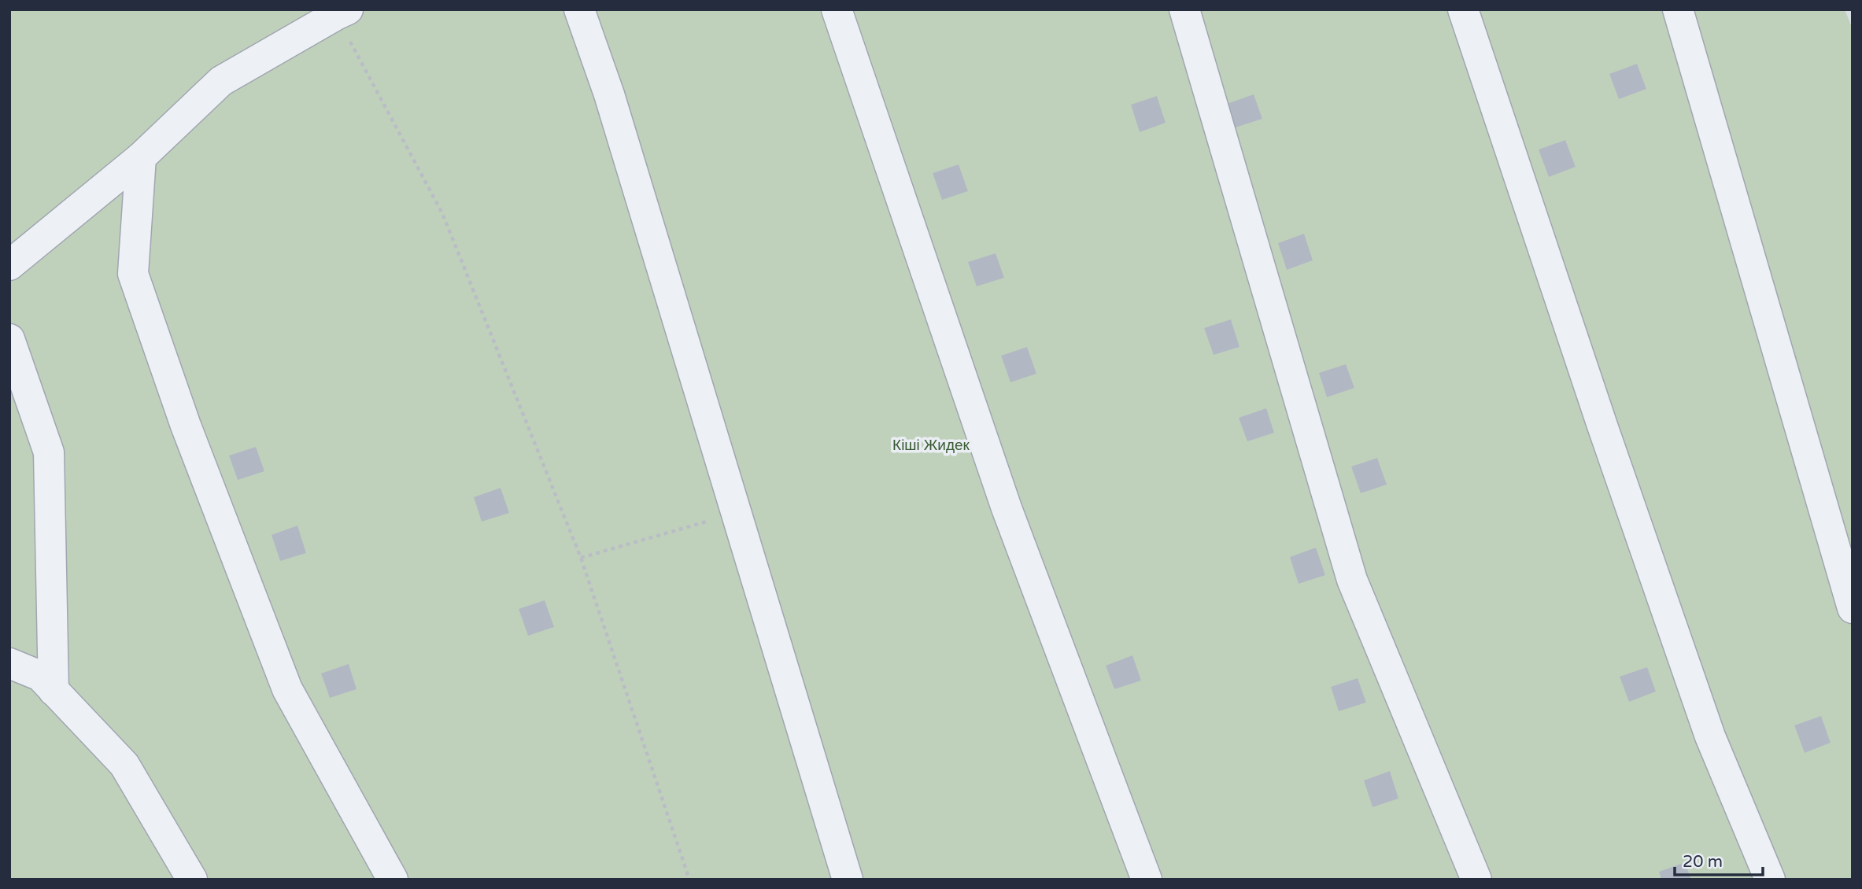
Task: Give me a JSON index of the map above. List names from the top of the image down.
{
  "parks": ["Кіші Жидек"],
  "scale_bar": "20 m"
}
